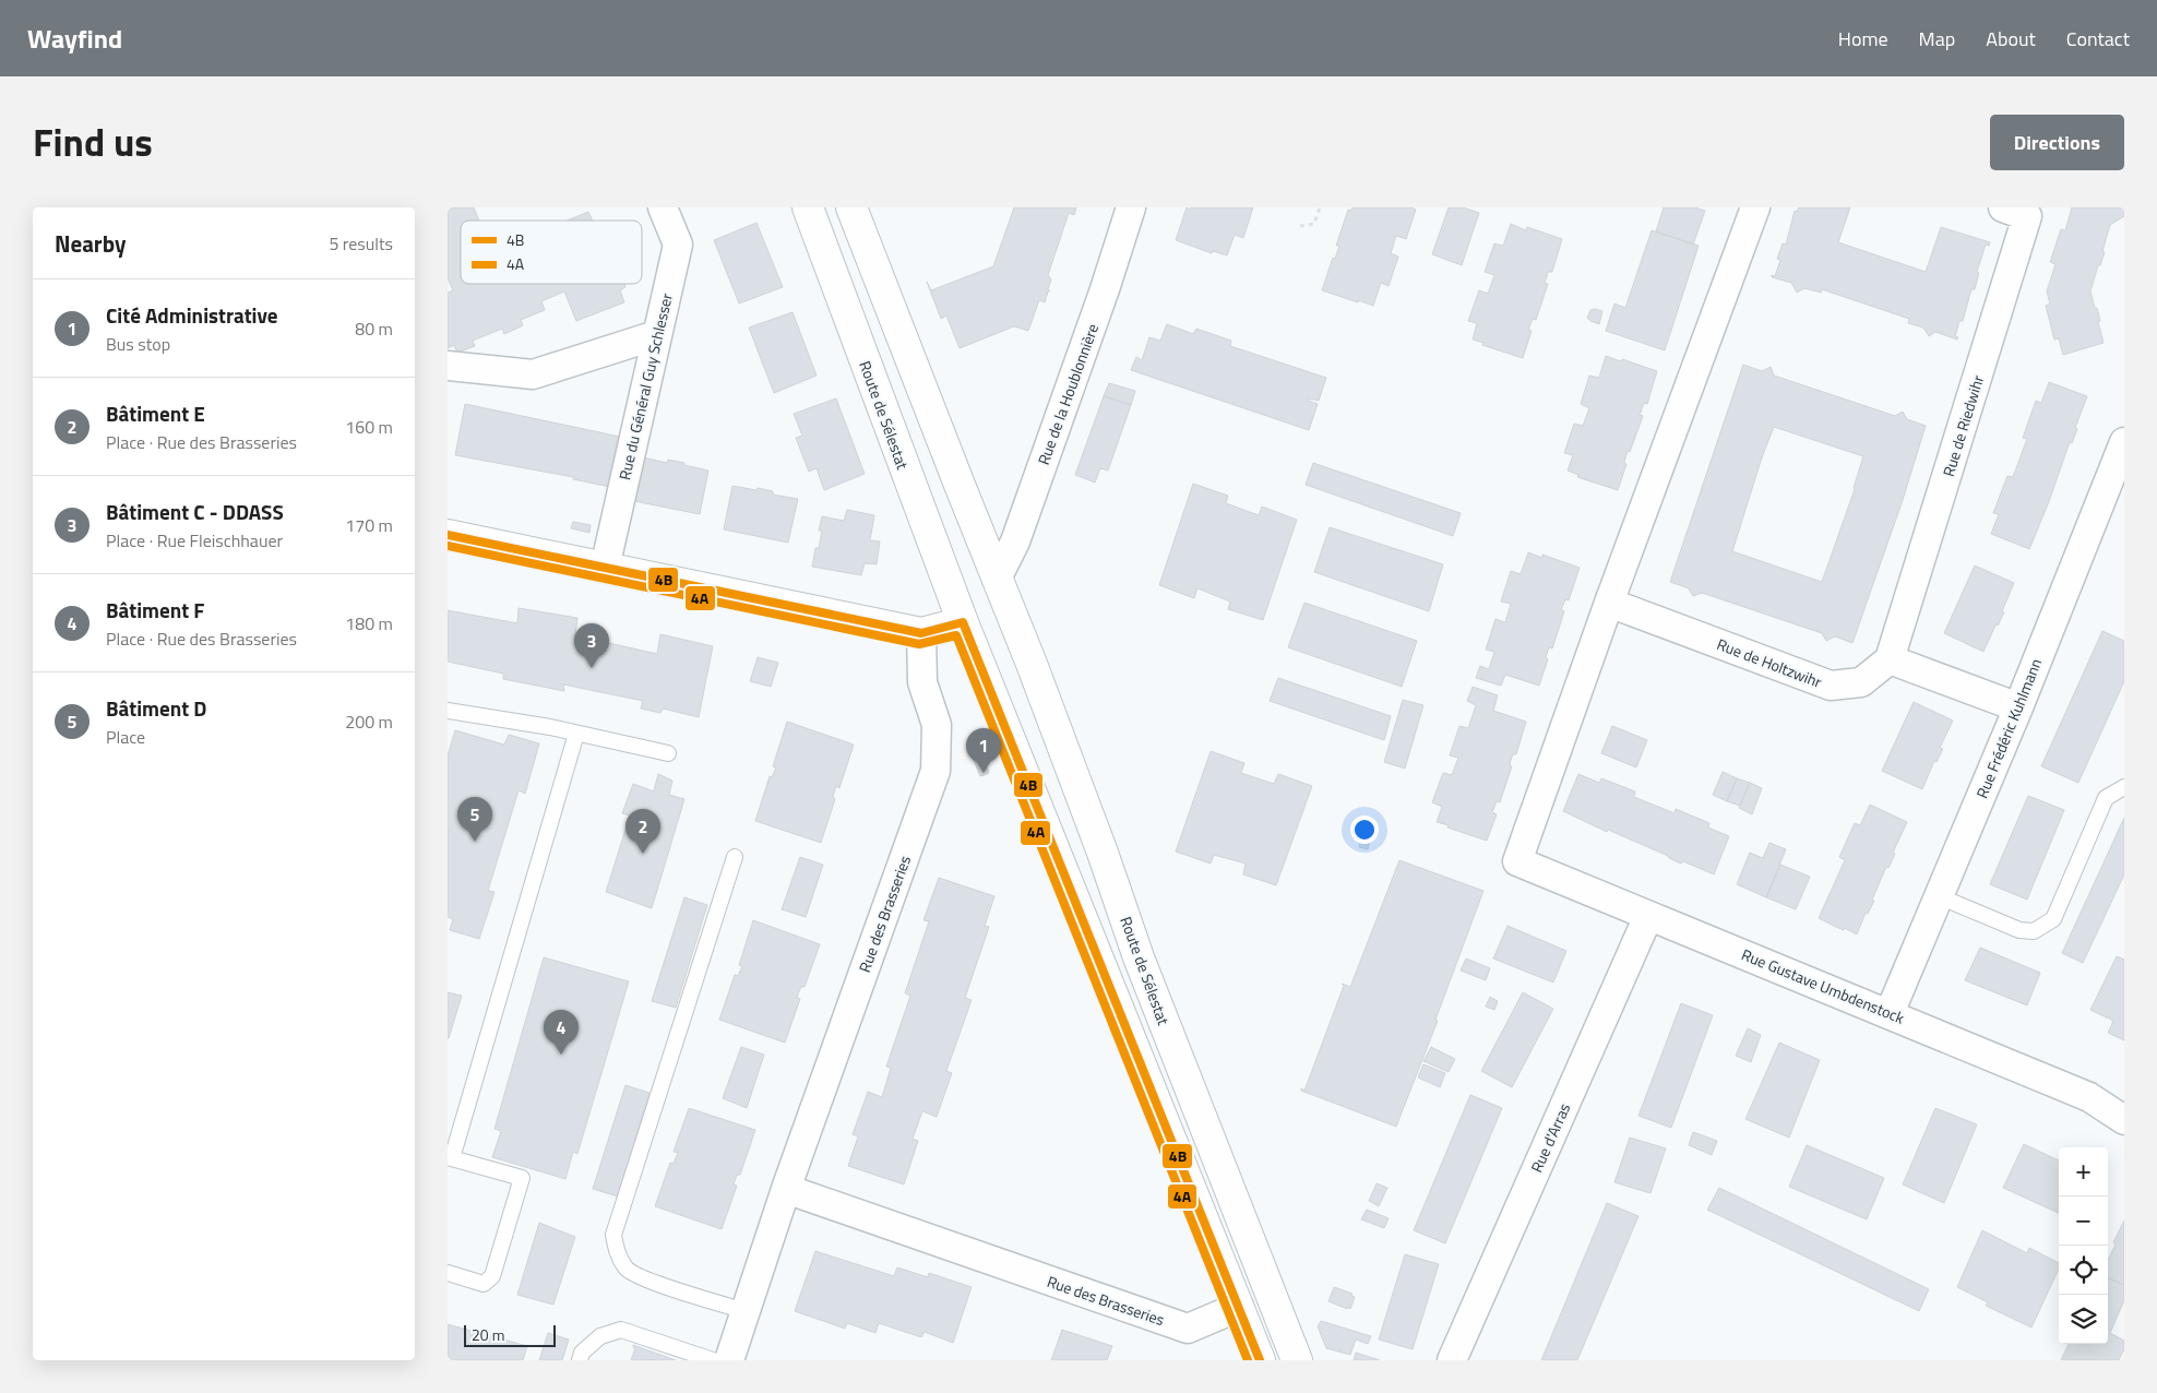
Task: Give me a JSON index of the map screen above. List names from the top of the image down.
{
  "streets": {
    "main road": ["Route de Sélestat"],
    "street": [
      "Rue du Général Guy Schlesser",
      "Rue de la Houblonnière",
      "Rue de Riedwihr",
      "Rue de Holtzwihr",
      "Rue Frédéric Kuhlmann",
      "Rue des Brasseries",
      "Rue Gustave Umbdenstock",
      "Rue d'Arras"
    ]
  },
  "crossings": [
    ["Rue de la Houblonnière", "Route de Sélestat"],
    ["Route de Sélestat", "Rue des Brasseries"],
    ["Rue de Riedwihr", "Rue de Holtzwihr"],
    ["Rue de Holtzwihr", "Rue Gustave Umbdenstock"],
    ["Rue Frédéric Kuhlmann", "Rue Gustave Umbdenstock"],
    ["Rue Gustave Umbdenstock", "Rue d'Arras"]
  ],
  "lines": ["transit line 4B", "transit line 4A"],
  "legend": ["4B", "4A"],
  "scale_bar": "20 m",
  "page": {
    "header": "Wayfind",
    "nav": [
      "Home",
      "Map",
      "About",
      "Contact"
    ],
    "title": "Find us",
    "buttons": "Directions",
    "heading": ["Nearby", "5 results"],
    "list": [
      {
        "mark": "1",
        "name": "Cité Administrative",
        "note": "Bus stop",
        "value": "80 m"
      },
      {
        "mark": "2",
        "name": "Bâtiment E",
        "note": "Place · Rue des Brasseries",
        "value": "160 m"
      },
      {
        "mark": "3",
        "name": "Bâtiment C - DDASS",
        "note": "Place · Rue Fleischhauer",
        "value": "170 m"
      },
      {
        "mark": "4",
        "name": "Bâtiment F",
        "note": "Place · Rue des Brasseries",
        "value": "180 m"
      },
      {
        "mark": "5",
        "name": "Bâtiment D",
        "note": "Place",
        "value": "200 m"
      }
    ],
    "pins": [
      "3",
      "1",
      "5",
      "2",
      "4"
    ],
    "map_buttons": ["+", "−"],
    "scale": "20 m"
  }
}
